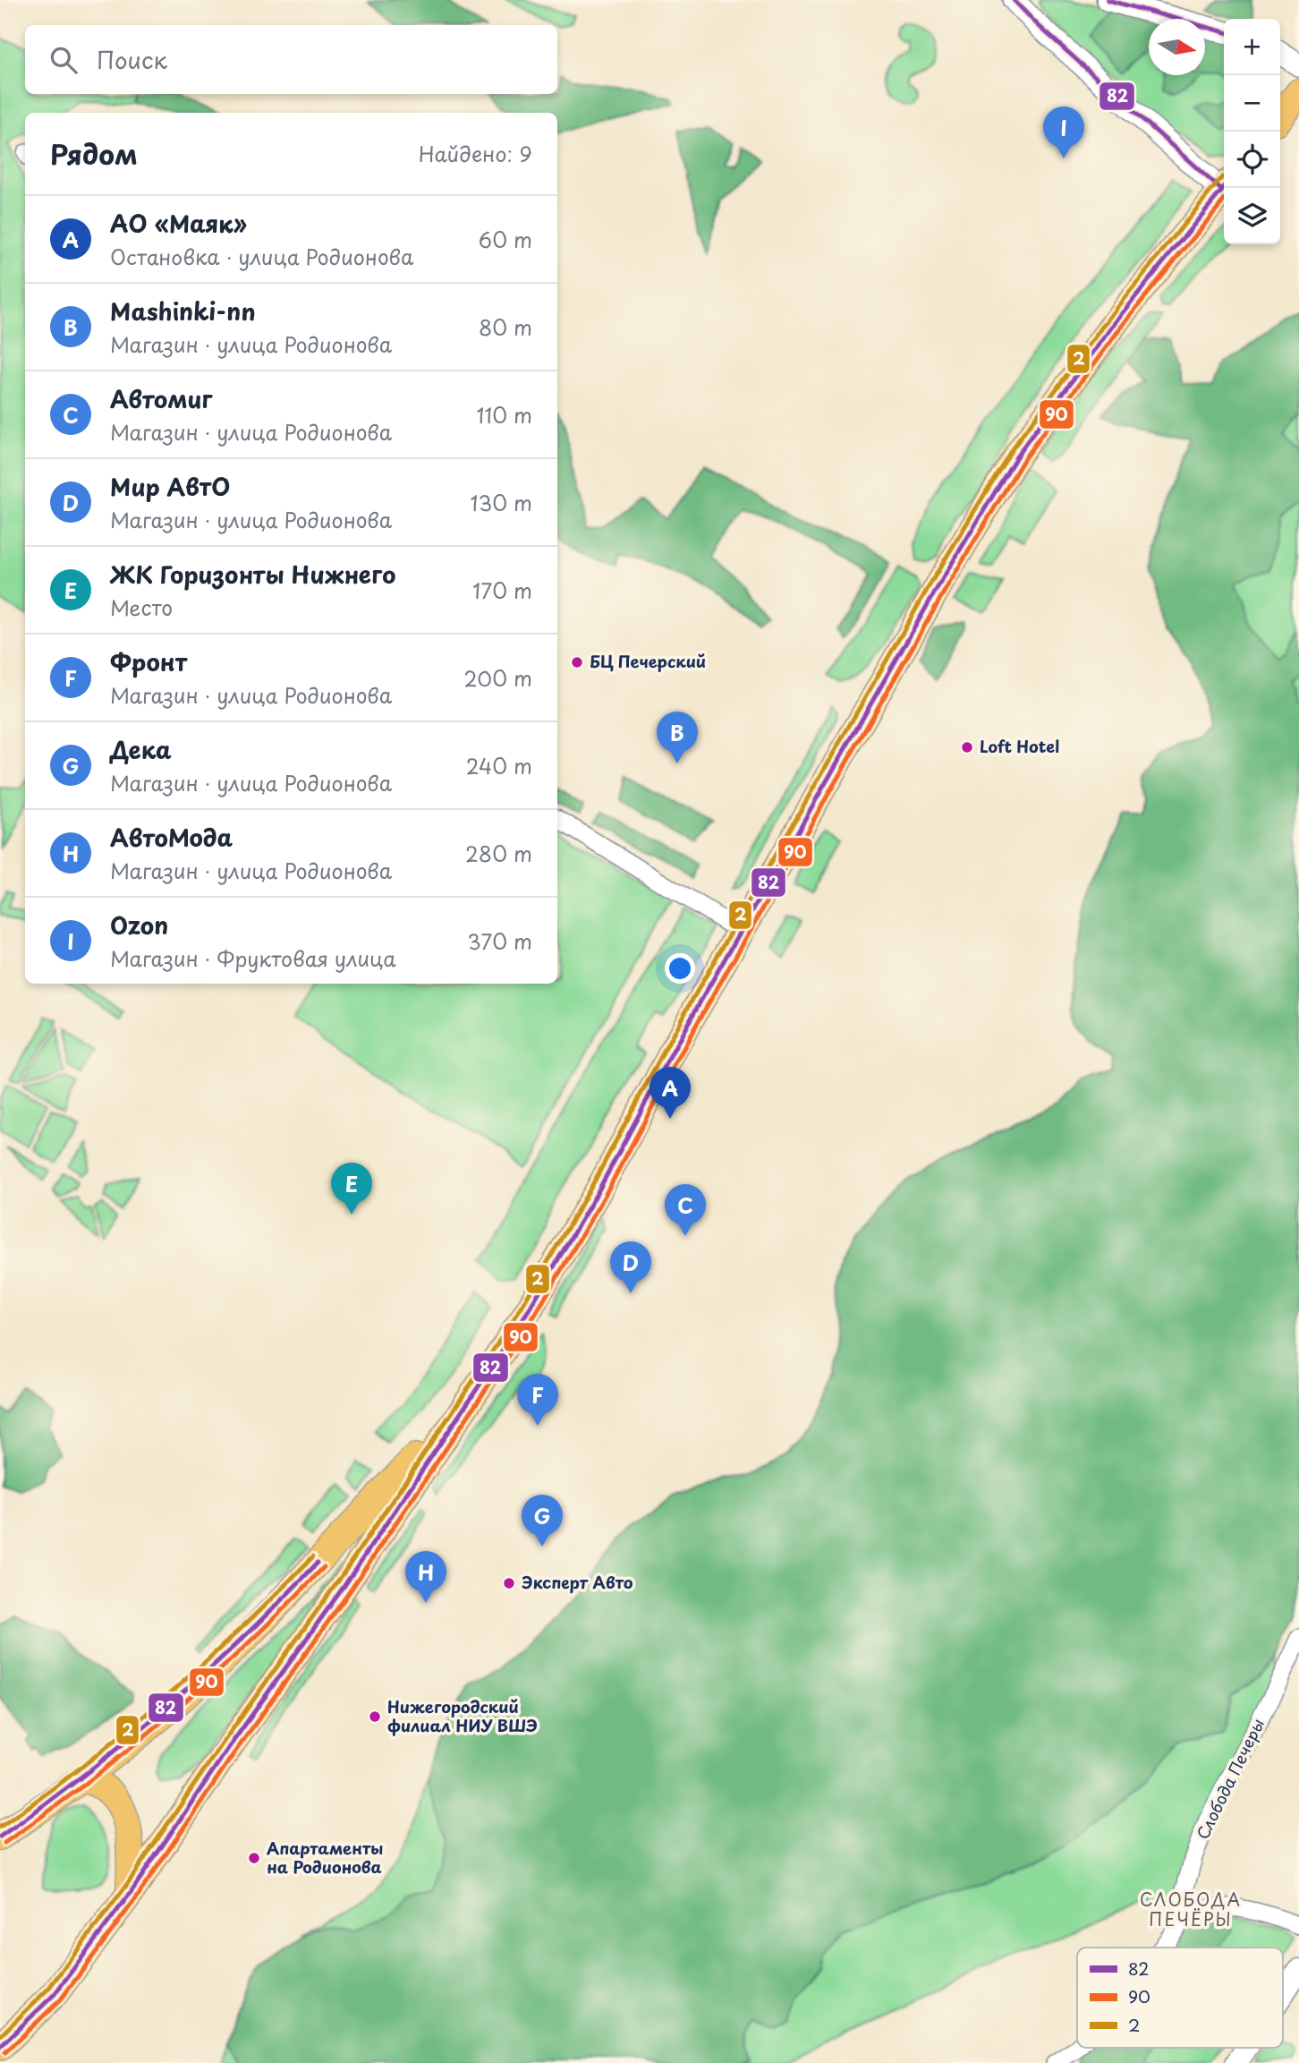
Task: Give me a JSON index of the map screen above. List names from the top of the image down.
{
  "streets": {
    "street": ["Слобода Печеры"]
  },
  "districts": ["СЛОБОДА ПЕЧЁРЫ"],
  "places": [
    "БЦ Печерский",
    "Loft Hotel",
    "Эксперт Авто",
    "Нижегородский филиал НИУ ВШЭ",
    "Апартаменты на Родионова"
  ],
  "lines": ["transit line 82", "transit line 2", "transit line 90"],
  "legend": ["82", "90", "2"],
  "north": "right",
  "page": {
    "map_buttons": ["+", "−"],
    "search": "Поиск",
    "pins": [
      "I",
      "B",
      "A",
      "E",
      "C",
      "D",
      "F",
      "G",
      "H"
    ],
    "heading": ["Рядом", "Найдено: 9"],
    "list": [
      {
        "mark": "A",
        "name": "АО «Маяк»",
        "note": "Остановка · улица Родионова",
        "value": "60 m"
      },
      {
        "mark": "B",
        "name": "Mashinki-nn",
        "note": "Магазин · улица Родионова",
        "value": "80 m"
      },
      {
        "mark": "C",
        "name": "Автомиг",
        "note": "Магазин · улица Родионова",
        "value": "110 m"
      },
      {
        "mark": "D",
        "name": "Мир АвтО",
        "note": "Магазин · улица Родионова",
        "value": "130 m"
      },
      {
        "mark": "E",
        "name": "ЖК Горизонты Нижнего",
        "note": "Место",
        "value": "170 m"
      },
      {
        "mark": "F",
        "name": "Фронт",
        "note": "Магазин · улица Родионова",
        "value": "200 m"
      },
      {
        "mark": "G",
        "name": "Дека",
        "note": "Магазин · улица Родионова",
        "value": "240 m"
      },
      {
        "mark": "H",
        "name": "АвтоМода",
        "note": "Магазин · улица Родионова",
        "value": "280 m"
      },
      {
        "mark": "I",
        "name": "Ozon",
        "note": "Магазин · Фруктовая улица",
        "value": "370 m"
      }
    ]
  }
}
